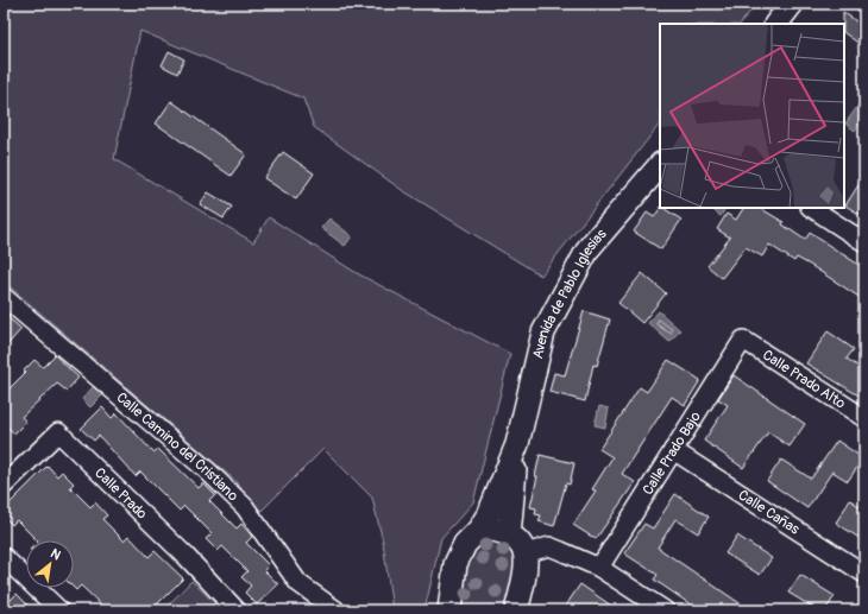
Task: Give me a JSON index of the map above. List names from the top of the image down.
{
  "streets": {
    "main road": ["Avenida de Pablo Iglesias"],
    "street": [
      "Calle Prado Alto",
      "Calle Camino del Cristiano",
      "Calle Prado Bajo",
      "Calle Prado",
      "Calle Cañas"
    ]
  },
  "crossings": [
    ["Calle Prado Alto", "Calle Prado Bajo"],
    ["Calle Prado Bajo", "Calle Cañas"]
  ],
  "north": "top right"
}
